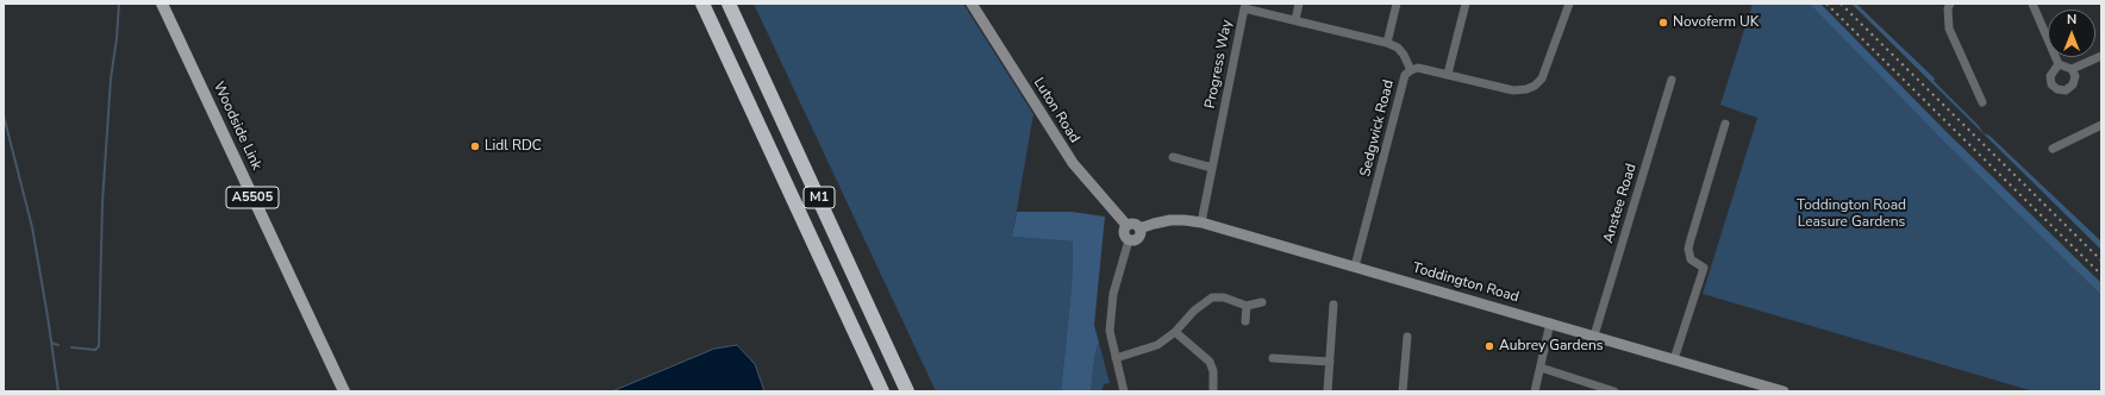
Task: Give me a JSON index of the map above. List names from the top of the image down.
{
  "streets": {
    "highway": ["M1"],
    "main road": [
      "Luton Road",
      "Woodside Link",
      "A5505",
      "Toddington Road"
    ],
    "street": ["Progress Way", "Sedgwick Road", "Anstee Road"]
  },
  "crossings": [
    ["Progress Way", "Sedgwick Road"],
    ["Progress Way", "Toddington Road"],
    ["Luton Road", "Toddington Road"],
    ["Sedgwick Road", "Toddington Road"],
    ["Anstee Road", "Toddington Road"]
  ],
  "parks": ["Toddington Road Leasure Gardens"],
  "places": ["Novoferm UK", "Lidl RDC", "Aubrey Gardens"],
  "north": "top"
}
